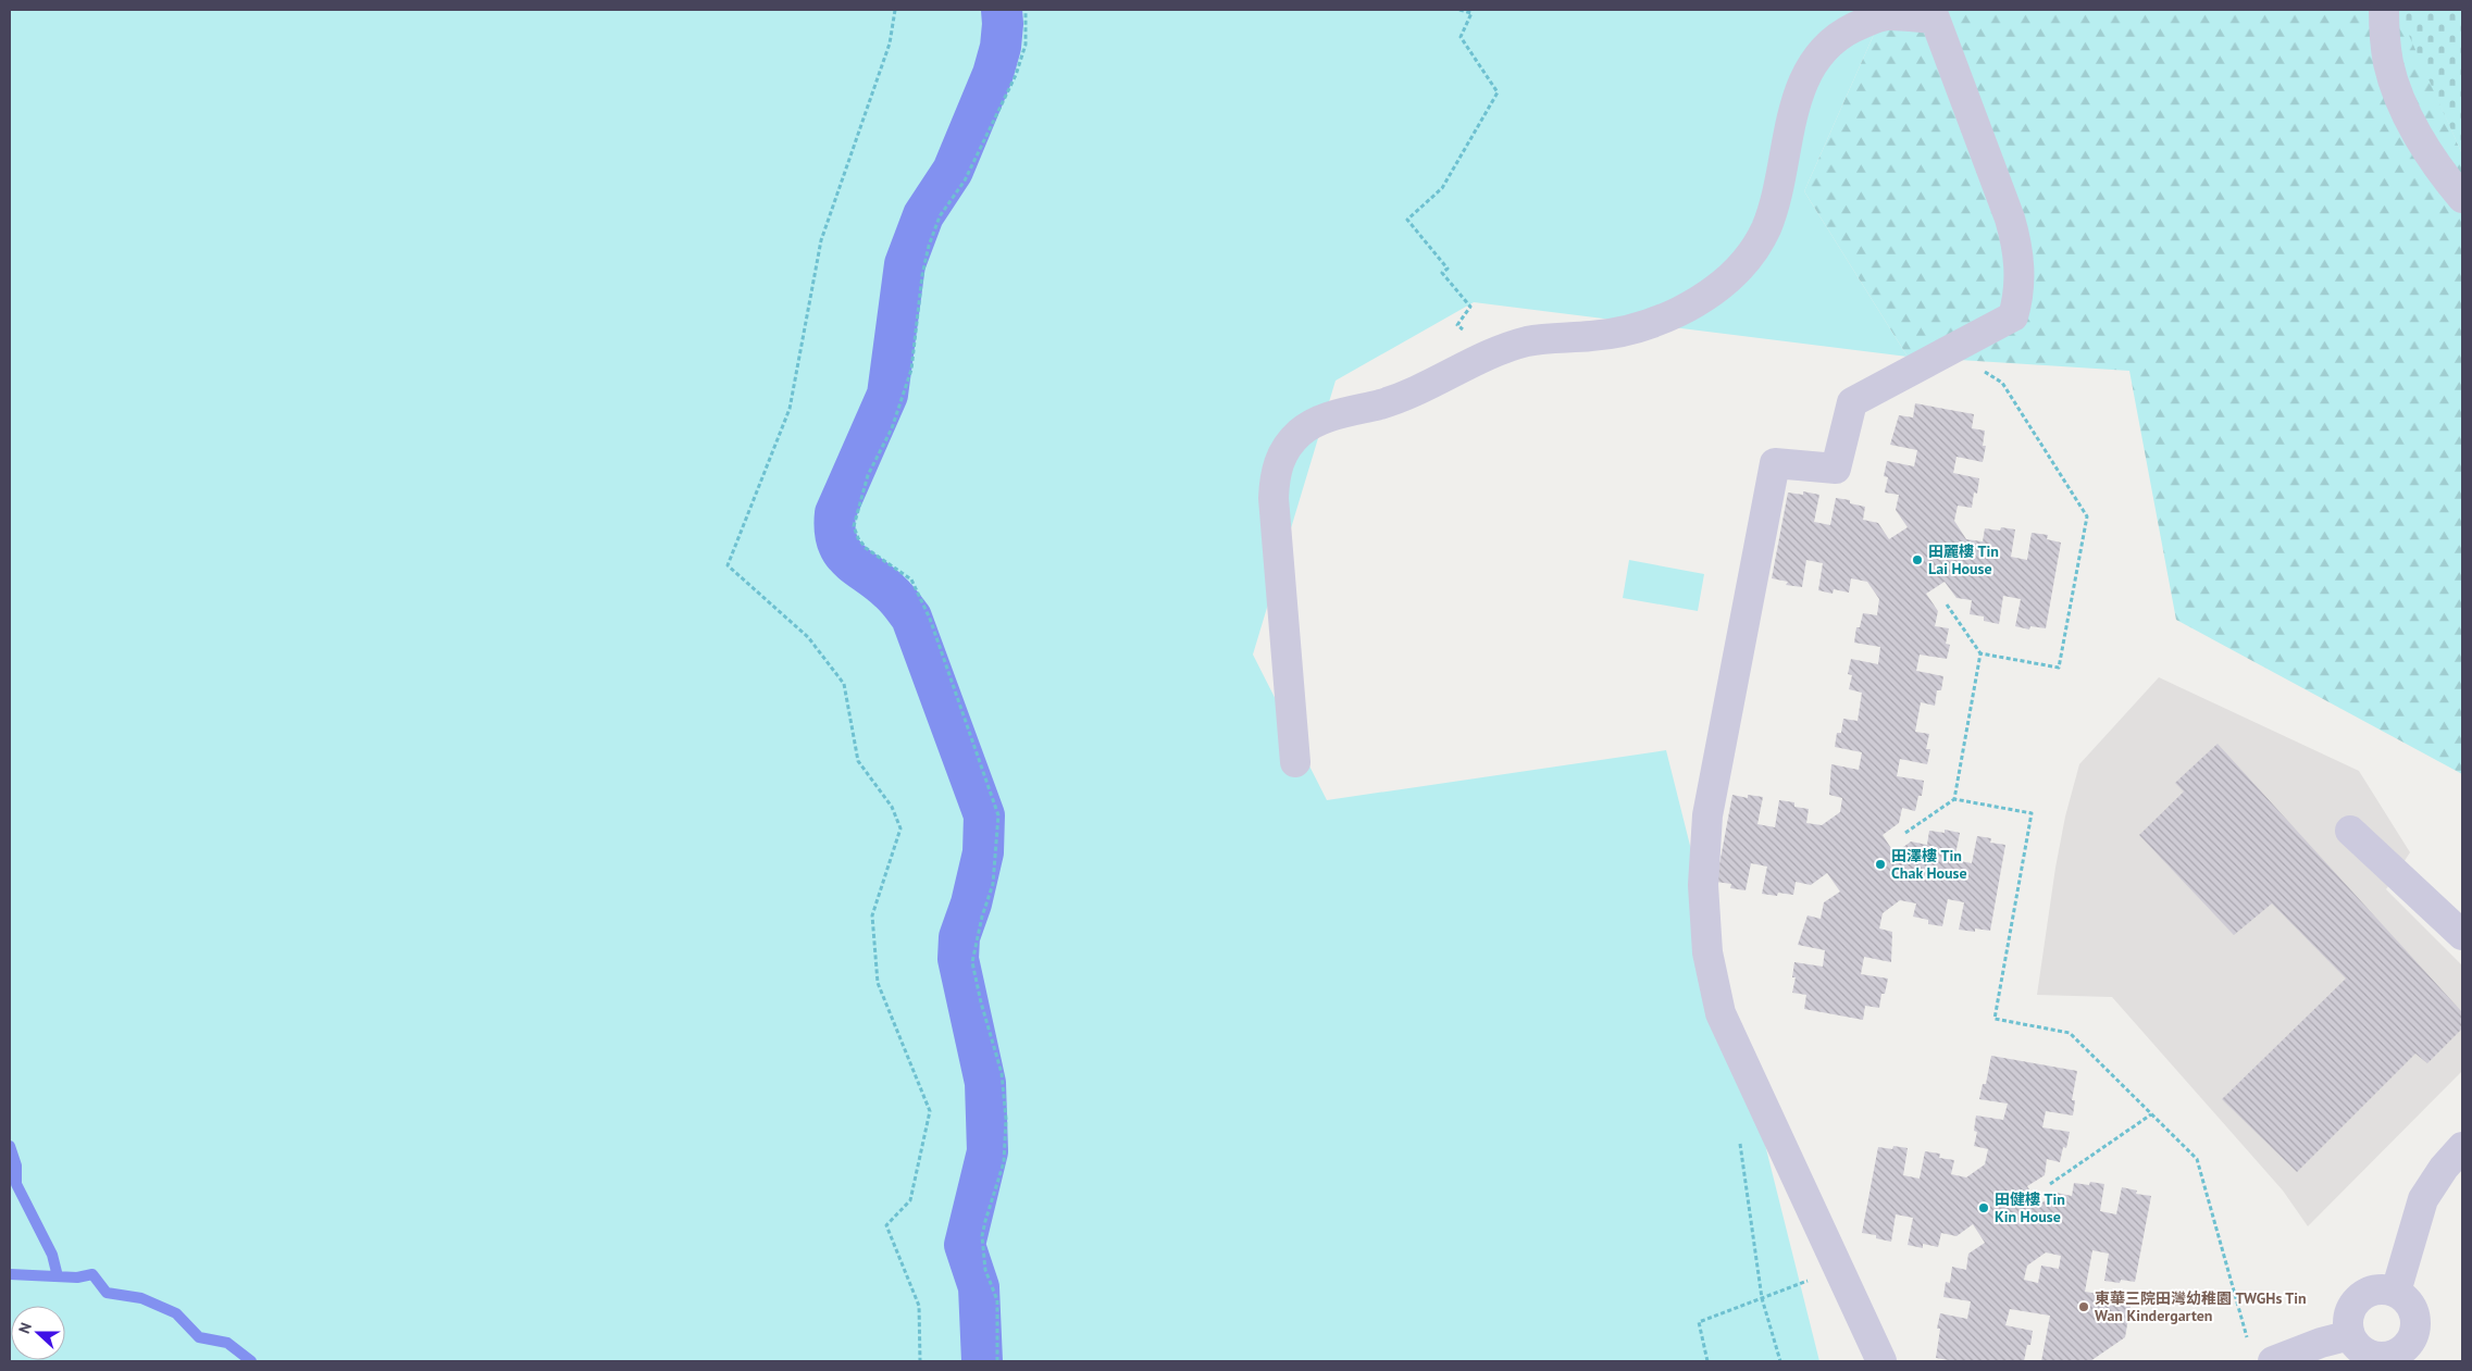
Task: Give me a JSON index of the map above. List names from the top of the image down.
{
  "places": [
    "田麗樓 Tin Lai House",
    "田澤樓 Tin Chak House",
    "田健樓 Tin Kin House",
    "東華三院田灣幼稚園 TWGHs Tin Wan Kindergarten"
  ],
  "north": "left"
}
